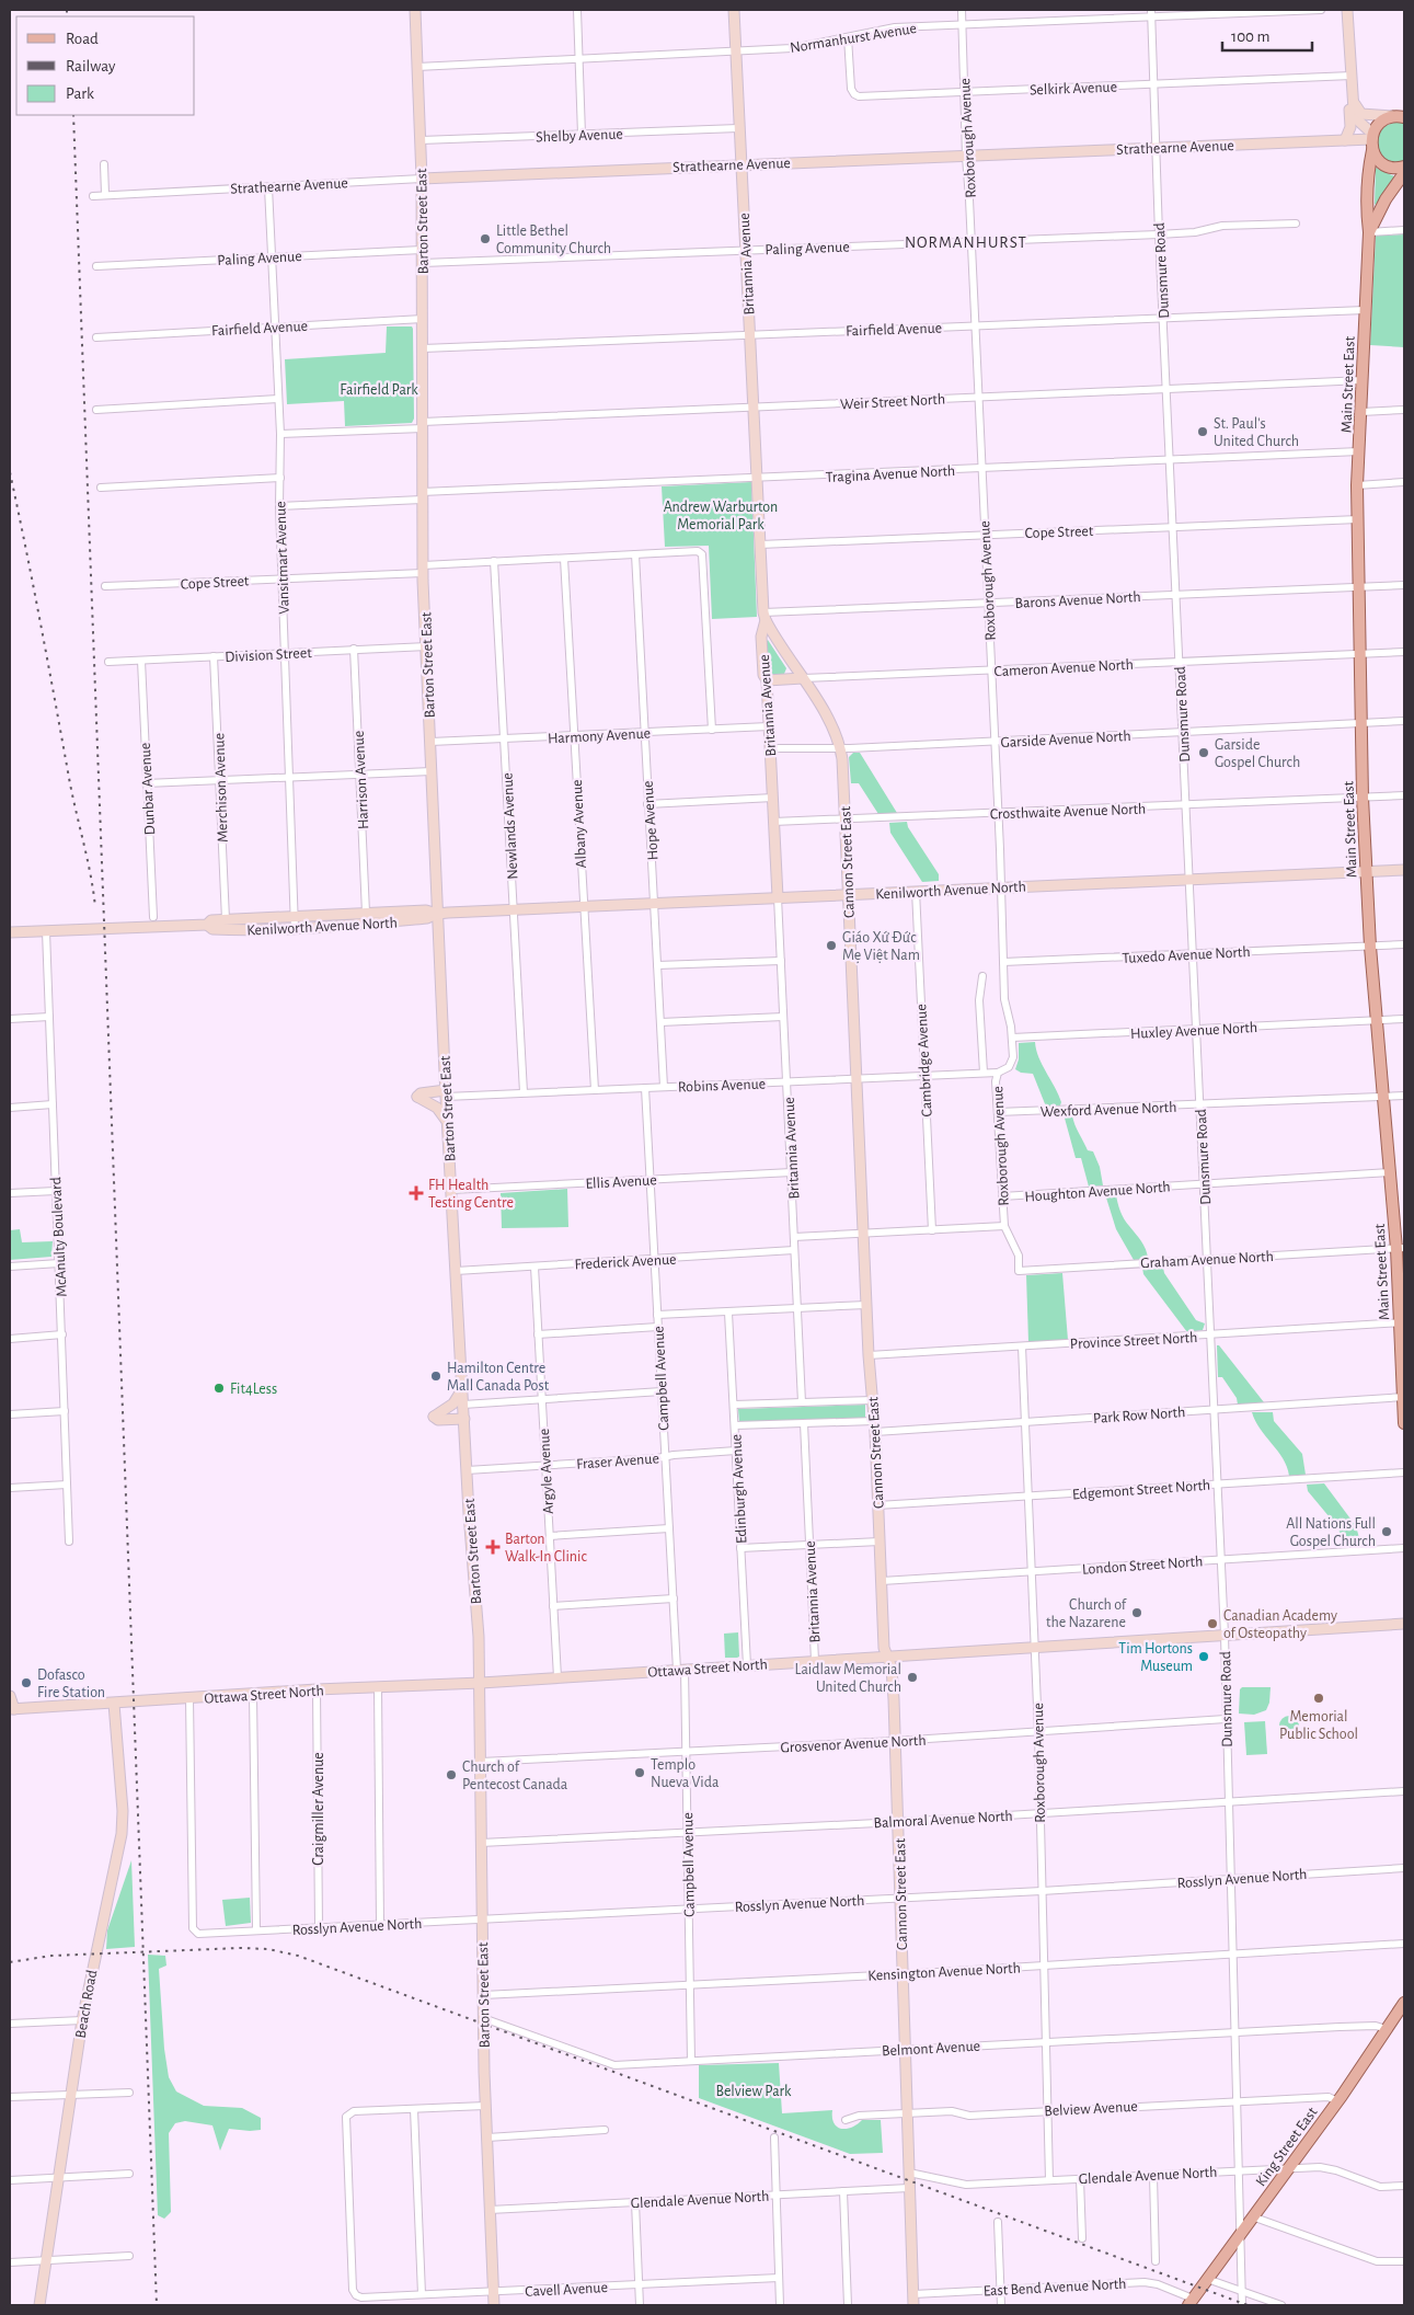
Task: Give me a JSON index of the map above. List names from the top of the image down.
{
  "streets": {
    "main road": [
      "Strathearne Avenue",
      "Barton Street East",
      "Britannia Avenue",
      "Main Street East",
      "Cameron Avenue North",
      "Cannon Street East",
      "Kenilworth Avenue North",
      "Ottawa Street North",
      "Beach Road",
      "King Street East"
    ],
    "street": [
      "Normanhurst Avenue",
      "Selkirk Avenue",
      "Shelby Avenue",
      "Roxborough Avenue",
      "Paling Avenue",
      "Dunsmure Road",
      "Fairfield Avenue",
      "Weir Street North",
      "Tragina Avenue North",
      "Cope Street",
      "Vansitmart Avenue",
      "Barons Avenue North",
      "Division Street",
      "Harmony Avenue",
      "Garside Avenue North",
      "Harrison Avenue",
      "Merchison Avenue",
      "Dunbar Avenue",
      "Crosthwaite Avenue North",
      "Hope Avenue",
      "Albany Avenue",
      "Newlands Avenue",
      "Tuxedo Avenue North",
      "Huxley Avenue North",
      "Cambridge Avenue",
      "Robins Avenue",
      "Wexford Avenue North",
      "Ellis Avenue",
      "Houghton Avenue North",
      "McAnulty Boulevard",
      "Graham Avenue North",
      "Frederick Avenue",
      "Province Street North",
      "Campbell Avenue",
      "Park Row North",
      "Fraser Avenue",
      "Argyle Avenue",
      "Edinburgh Avenue",
      "Edgemont Street North",
      "London Street North",
      "Grosvenor Avenue North",
      "Craigmiller Avenue",
      "Balmoral Avenue North",
      "Rosslyn Avenue North",
      "Kensington Avenue North",
      "Belmont Avenue",
      "Belview Avenue",
      "Glendale Avenue North",
      "East Bend Avenue North",
      "Cavell Avenue"
    ]
  },
  "crossings": [
    ["Normanhurst Avenue", "Selkirk Avenue"],
    ["Normanhurst Avenue", "Roxborough Avenue"],
    ["Normanhurst Avenue", "Barton Street East"],
    ["Normanhurst Avenue", "Britannia Avenue"],
    ["Normanhurst Avenue", "Dunsmure Road"],
    ["Selkirk Avenue", "Roxborough Avenue"],
    ["Selkirk Avenue", "Dunsmure Road"],
    ["Shelby Avenue", "Barton Street East"],
    ["Shelby Avenue", "Britannia Avenue"],
    ["Roxborough Avenue", "Strathearne Avenue"],
    ["Roxborough Avenue", "Paling Avenue"],
    ["Roxborough Avenue", "Fairfield Avenue"],
    ["Roxborough Avenue", "Weir Street North"],
    ["Roxborough Avenue", "Tragina Avenue North"],
    ["Roxborough Avenue", "Cope Street"],
    ["Roxborough Avenue", "Barons Avenue North"],
    ["Roxborough Avenue", "Cameron Avenue North"],
    ["Roxborough Avenue", "Garside Avenue North"],
    ["Roxborough Avenue", "Crosthwaite Avenue North"],
    ["Roxborough Avenue", "Kenilworth Avenue North"],
    ["Roxborough Avenue", "Tuxedo Avenue North"],
    ["Roxborough Avenue", "Huxley Avenue North"],
    ["Roxborough Avenue", "Robins Avenue"],
    ["Roxborough Avenue", "Wexford Avenue North"],
    ["Roxborough Avenue", "Houghton Avenue North"],
    ["Roxborough Avenue", "Graham Avenue North"],
    ["Roxborough Avenue", "Province Street North"],
    ["Roxborough Avenue", "Park Row North"],
    ["Roxborough Avenue", "Edgemont Street North"],
    ["Roxborough Avenue", "London Street North"],
    ["Roxborough Avenue", "Ottawa Street North"],
    ["Roxborough Avenue", "Grosvenor Avenue North"],
    ["Roxborough Avenue", "Balmoral Avenue North"],
    ["Roxborough Avenue", "Rosslyn Avenue North"],
    ["Roxborough Avenue", "Kensington Avenue North"],
    ["Roxborough Avenue", "Belmont Avenue"],
    ["Roxborough Avenue", "Belview Avenue"],
    ["Roxborough Avenue", "Glendale Avenue North"],
    ["Strathearne Avenue", "Barton Street East"],
    ["Strathearne Avenue", "Britannia Avenue"],
    ["Strathearne Avenue", "Dunsmure Road"],
    ["Strathearne Avenue", "Main Street East"],
    ["Strathearne Avenue", "Vansitmart Avenue"],
    ["Barton Street East", "Paling Avenue"],
    ["Barton Street East", "Fairfield Avenue"],
    ["Barton Street East", "Weir Street North"],
    ["Barton Street East", "Tragina Avenue North"],
    ["Barton Street East", "Cope Street"],
    ["Barton Street East", "Division Street"],
    ["Barton Street East", "Harmony Avenue"],
    ["Barton Street East", "Kenilworth Avenue North"],
    ["Barton Street East", "Robins Avenue"],
    ["Barton Street East", "Ellis Avenue"],
    ["Barton Street East", "Frederick Avenue"],
    ["Barton Street East", "Fraser Avenue"],
    ["Barton Street East", "Ottawa Street North"],
    ["Barton Street East", "Grosvenor Avenue North"],
    ["Barton Street East", "Balmoral Avenue North"],
    ["Barton Street East", "Rosslyn Avenue North"],
    ["Barton Street East", "Kensington Avenue North"],
    ["Barton Street East", "Belmont Avenue"],
    ["Barton Street East", "Glendale Avenue North"],
    ["Barton Street East", "Cavell Avenue"],
    ["Paling Avenue", "Britannia Avenue"],
    ["Paling Avenue", "Dunsmure Road"],
    ["Paling Avenue", "Vansitmart Avenue"],
    ["Britannia Avenue", "Fairfield Avenue"],
    ["Britannia Avenue", "Weir Street North"],
    ["Britannia Avenue", "Tragina Avenue North"],
    ["Britannia Avenue", "Cope Street"],
    ["Britannia Avenue", "Barons Avenue North"],
    ["Britannia Avenue", "Cameron Avenue North"],
    ["Britannia Avenue", "Harmony Avenue"],
    ["Britannia Avenue", "Garside Avenue North"],
    ["Britannia Avenue", "Crosthwaite Avenue North"],
    ["Britannia Avenue", "Cannon Street East"],
    ["Britannia Avenue", "Kenilworth Avenue North"],
    ["Britannia Avenue", "Robins Avenue"],
    ["Britannia Avenue", "Ellis Avenue"],
    ["Britannia Avenue", "Frederick Avenue"],
    ["Britannia Avenue", "Ottawa Street North"],
    ["Dunsmure Road", "Fairfield Avenue"],
    ["Dunsmure Road", "Weir Street North"],
    ["Dunsmure Road", "Tragina Avenue North"],
    ["Dunsmure Road", "Cope Street"],
    ["Dunsmure Road", "Barons Avenue North"],
    ["Dunsmure Road", "Cameron Avenue North"],
    ["Dunsmure Road", "Garside Avenue North"],
    ["Dunsmure Road", "Crosthwaite Avenue North"],
    ["Dunsmure Road", "Kenilworth Avenue North"],
    ["Dunsmure Road", "Tuxedo Avenue North"],
    ["Dunsmure Road", "Huxley Avenue North"],
    ["Dunsmure Road", "Wexford Avenue North"],
    ["Dunsmure Road", "Houghton Avenue North"],
    ["Dunsmure Road", "Graham Avenue North"],
    ["Dunsmure Road", "Province Street North"],
    ["Dunsmure Road", "Park Row North"],
    ["Dunsmure Road", "Edgemont Street North"],
    ["Dunsmure Road", "London Street North"],
    ["Dunsmure Road", "Ottawa Street North"],
    ["Dunsmure Road", "Grosvenor Avenue North"],
    ["Dunsmure Road", "Balmoral Avenue North"],
    ["Dunsmure Road", "Rosslyn Avenue North"],
    ["Dunsmure Road", "Kensington Avenue North"],
    ["Dunsmure Road", "Belmont Avenue"],
    ["Dunsmure Road", "Belview Avenue"],
    ["Dunsmure Road", "King Street East"],
    ["Dunsmure Road", "Glendale Avenue North"],
    ["Fairfield Avenue", "Main Street East"],
    ["Fairfield Avenue", "Vansitmart Avenue"],
    ["Main Street East", "Weir Street North"],
    ["Main Street East", "Tragina Avenue North"],
    ["Main Street East", "Cope Street"],
    ["Main Street East", "Barons Avenue North"],
    ["Main Street East", "Cameron Avenue North"],
    ["Main Street East", "Garside Avenue North"],
    ["Main Street East", "Crosthwaite Avenue North"],
    ["Main Street East", "Kenilworth Avenue North"],
    ["Main Street East", "Tuxedo Avenue North"],
    ["Main Street East", "Huxley Avenue North"],
    ["Main Street East", "Wexford Avenue North"],
    ["Main Street East", "Houghton Avenue North"],
    ["Main Street East", "Graham Avenue North"],
    ["Main Street East", "Province Street North"],
    ["Main Street East", "Park Row North"],
    ["Weir Street North", "Vansitmart Avenue"],
    ["Tragina Avenue North", "Vansitmart Avenue"],
    ["Cope Street", "Vansitmart Avenue"],
    ["Cope Street", "Harmony Avenue"],
    ["Cope Street", "Hope Avenue"],
    ["Cope Street", "Albany Avenue"],
    ["Cope Street", "Newlands Avenue"],
    ["Vansitmart Avenue", "Division Street"],
    ["Vansitmart Avenue", "Kenilworth Avenue North"],
    ["Barons Avenue North", "Cannon Street East"],
    ["Division Street", "Harrison Avenue"],
    ["Division Street", "Merchison Avenue"],
    ["Division Street", "Dunbar Avenue"],
    ["Cameron Avenue North", "Cannon Street East"],
    ["Harmony Avenue", "Hope Avenue"],
    ["Harmony Avenue", "Albany Avenue"],
    ["Harmony Avenue", "Newlands Avenue"],
    ["Garside Avenue North", "Cannon Street East"],
    ["Harrison Avenue", "Kenilworth Avenue North"],
    ["Merchison Avenue", "Kenilworth Avenue North"],
    ["Crosthwaite Avenue North", "Cannon Street East"],
    ["Hope Avenue", "Kenilworth Avenue North"],
    ["Hope Avenue", "Robins Avenue"],
    ["Albany Avenue", "Kenilworth Avenue North"],
    ["Albany Avenue", "Robins Avenue"],
    ["Newlands Avenue", "Kenilworth Avenue North"],
    ["Newlands Avenue", "Robins Avenue"],
    ["Cannon Street East", "Kenilworth Avenue North"],
    ["Cannon Street East", "Robins Avenue"],
    ["Cannon Street East", "Province Street North"],
    ["Cannon Street East", "Park Row North"],
    ["Cannon Street East", "Edgemont Street North"],
    ["Cannon Street East", "London Street North"],
    ["Cannon Street East", "Ottawa Street North"],
    ["Cannon Street East", "Grosvenor Avenue North"],
    ["Cannon Street East", "Balmoral Avenue North"],
    ["Cannon Street East", "Rosslyn Avenue North"],
    ["Cannon Street East", "Kensington Avenue North"],
    ["Cannon Street East", "Belmont Avenue"],
    ["Cannon Street East", "Belview Avenue"],
    ["Cannon Street East", "Glendale Avenue North"],
    ["Cannon Street East", "East Bend Avenue North"],
    ["Kenilworth Avenue North", "Cambridge Avenue"],
    ["Kenilworth Avenue North", "McAnulty Boulevard"],
    ["Cambridge Avenue", "Robins Avenue"],
    ["Robins Avenue", "Campbell Avenue"],
    ["Ellis Avenue", "Campbell Avenue"],
    ["Frederick Avenue", "Campbell Avenue"],
    ["Frederick Avenue", "Argyle Avenue"],
    ["Campbell Avenue", "Fraser Avenue"],
    ["Campbell Avenue", "Ottawa Street North"],
    ["Campbell Avenue", "Grosvenor Avenue North"],
    ["Campbell Avenue", "Balmoral Avenue North"],
    ["Campbell Avenue", "Rosslyn Avenue North"],
    ["Campbell Avenue", "Kensington Avenue North"],
    ["Campbell Avenue", "Belmont Avenue"],
    ["Fraser Avenue", "Argyle Avenue"],
    ["Fraser Avenue", "Edinburgh Avenue"],
    ["Argyle Avenue", "Ottawa Street North"],
    ["Edinburgh Avenue", "Ottawa Street North"],
    ["Ottawa Street North", "Craigmiller Avenue"],
    ["Ottawa Street North", "Rosslyn Avenue North"],
    ["Ottawa Street North", "Beach Road"],
    ["Craigmiller Avenue", "Rosslyn Avenue North"],
    ["Belmont Avenue", "King Street East"],
    ["Belview Avenue", "King Street East"],
    ["King Street East", "Glendale Avenue North"],
    ["King Street East", "East Bend Avenue North"]
  ],
  "districts": ["NORMANHURST"],
  "parks": ["Fairfield Park", "Andrew Warburton Memorial Park", "Belview Park"],
  "places": {
    "other": [
      "Little Bethel Community Church",
      "St. Paul's United Church",
      "Garside Gospel Church",
      "Giáo Xứ Đức Mẹ Việt Nam",
      "Hamilton Centre Mall Canada Post",
      "Fit4Less",
      "All Nations Full Gospel Church",
      "Church of the Nazarene",
      "Canadian Academy of Osteopathy",
      "Tim Hortons Museum",
      "Laidlaw Memorial United Church",
      "Dofasco Fire Station",
      "Memorial Public School",
      "Templo Nueva Vida",
      "Church of Pentecost Canada"
    ],
    "health": ["FH Health Testing Centre", "Barton Walk-In Clinic"]
  },
  "legend": ["Road", "Railway", "Park"],
  "scale_bar": "100 m"
}
